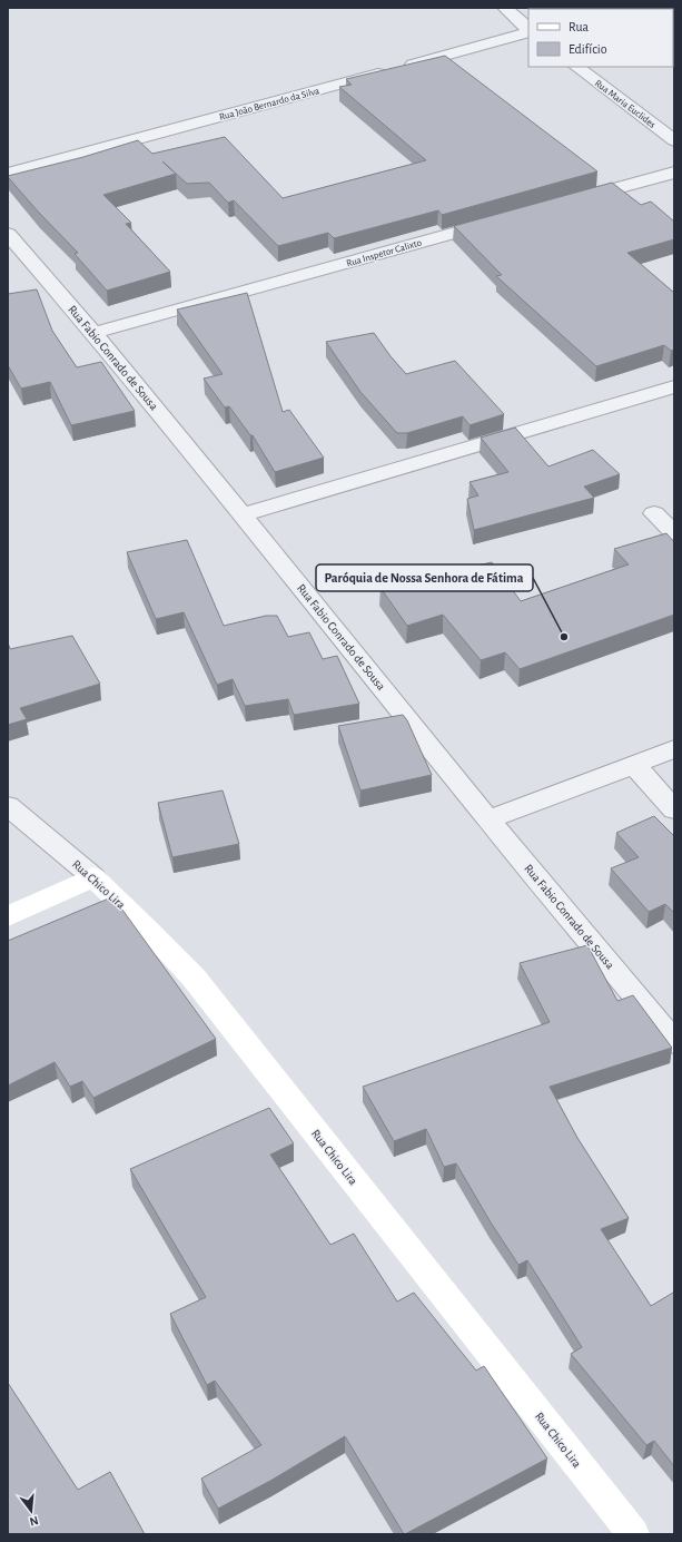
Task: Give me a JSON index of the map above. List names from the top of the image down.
{
  "streets": {
    "street": [
      "Rua João Bernardo da Silva",
      "Rua Maria Euclides",
      "Rua Inspetor Calixto",
      "Rua Fabio Conrado de Sousa",
      "Rua Chico Lira"
    ]
  },
  "crossings": [
    ["Rua Inspetor Calixto", "Rua Fabio Conrado de Sousa"]
  ],
  "places": ["Paróquia de Nossa Senhora de Fátima"],
  "legend": ["Rua", "Edifício"],
  "north": "bottom"
}
